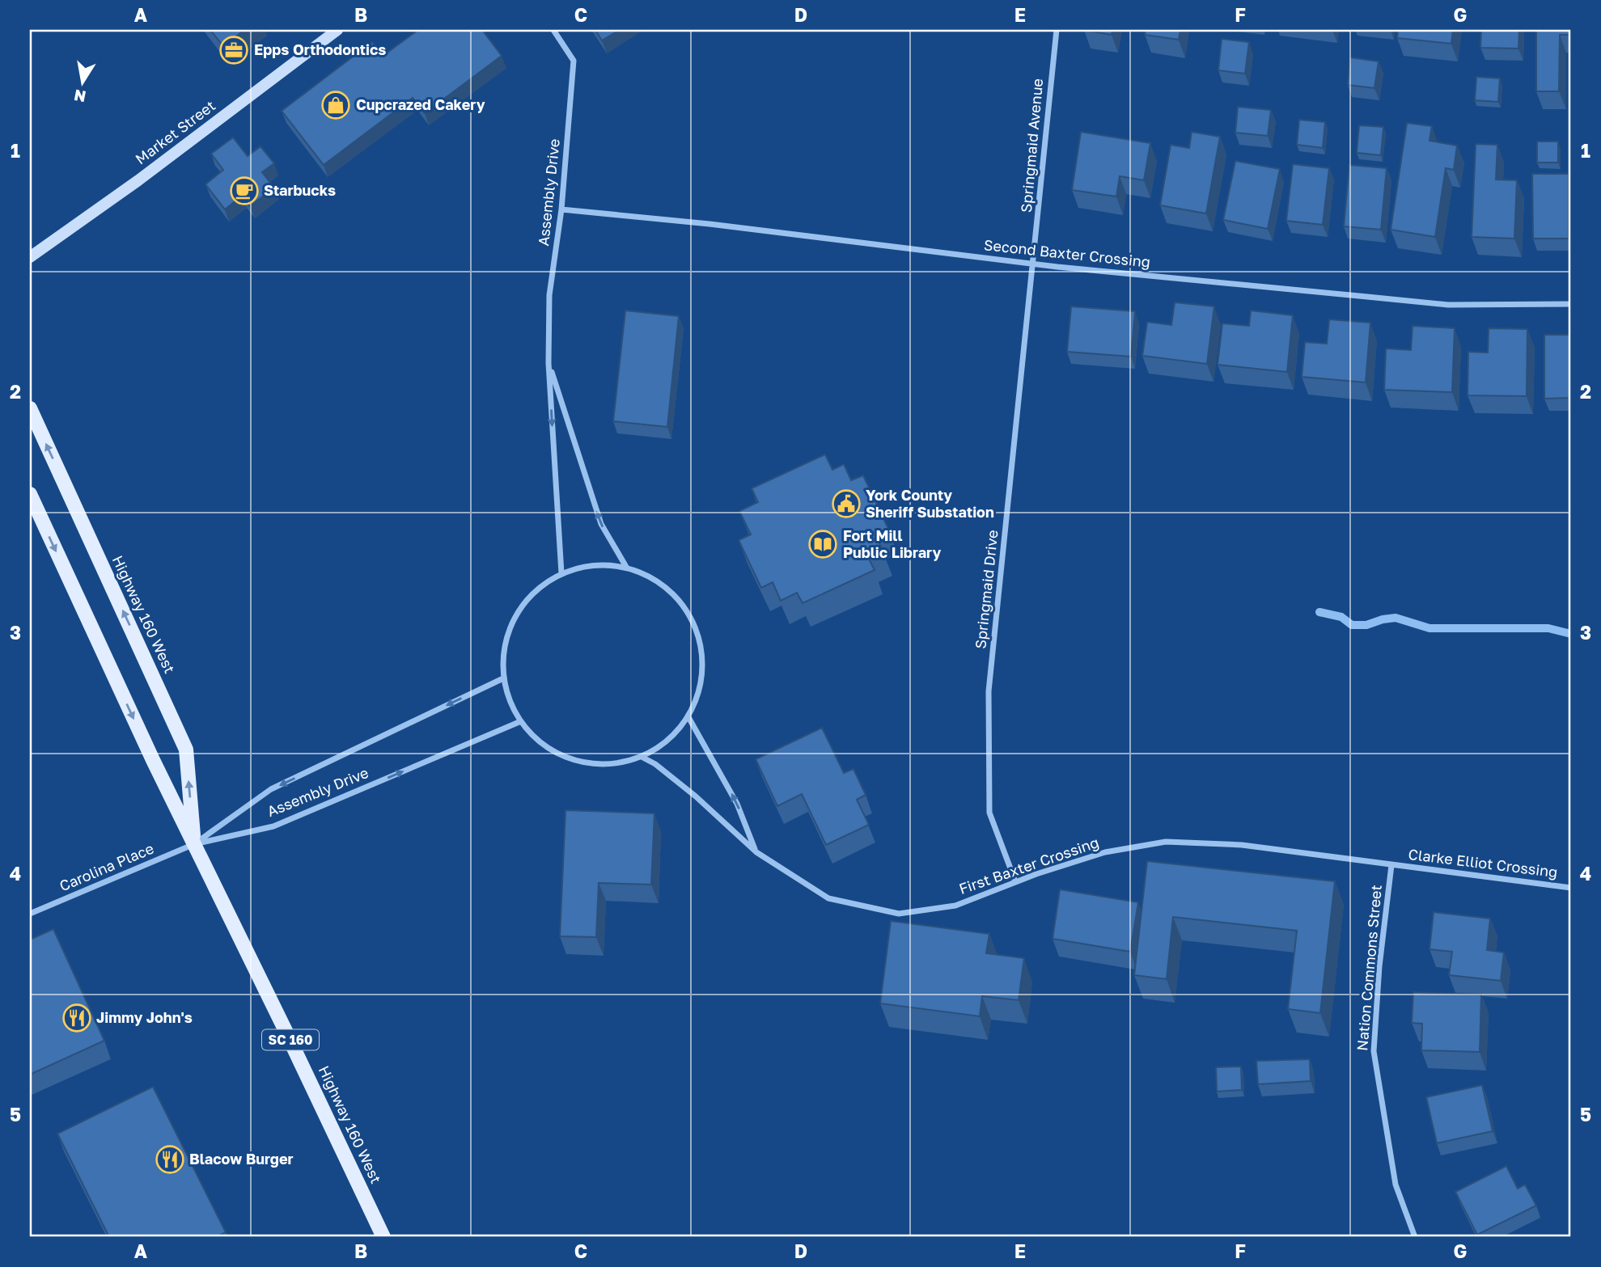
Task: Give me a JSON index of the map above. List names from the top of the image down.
{
  "streets": {
    "main road": ["Highway 160 West", "SC 160"],
    "street": [
      "Market Street",
      "Springmaid Avenue",
      "Assembly Drive",
      "Second Baxter Crossing",
      "Springmaid Drive",
      "Clarke Elliot Crossing",
      "First Baxter Crossing",
      "Carolina Place",
      "Nation Commons Street"
    ]
  },
  "crossings": [
    ["Springmaid Avenue", "Second Baxter Crossing"],
    ["Springmaid Avenue", "Springmaid Drive"],
    ["Assembly Drive", "Second Baxter Crossing"],
    ["Assembly Drive", "Highway 160 West"],
    ["Assembly Drive", "First Baxter Crossing"],
    ["Assembly Drive", "Carolina Place"],
    ["Second Baxter Crossing", "Springmaid Drive"],
    ["Springmaid Drive", "First Baxter Crossing"],
    ["Highway 160 West", "Carolina Place"],
    ["Clarke Elliot Crossing", "First Baxter Crossing"],
    ["Clarke Elliot Crossing", "Nation Commons Street"],
    ["First Baxter Crossing", "Nation Commons Street"]
  ],
  "places": {
    "office": ["Epps Orthodontics"],
    "shop": ["Cupcrazed Cakery"],
    "cafe": ["Starbucks"],
    "public building": ["York County Sheriff Substation"],
    "library": ["Fort Mill Public Library"],
    "restaurant": ["Jimmy John's", "Blacow Burger"]
  },
  "north": "bottom",
  "grid": {
    "columns": [
      "A",
      "B",
      "C",
      "D",
      "E",
      "F",
      "G"
    ],
    "rows": [
      "1",
      "2",
      "3",
      "4",
      "5"
    ]
  }
}
